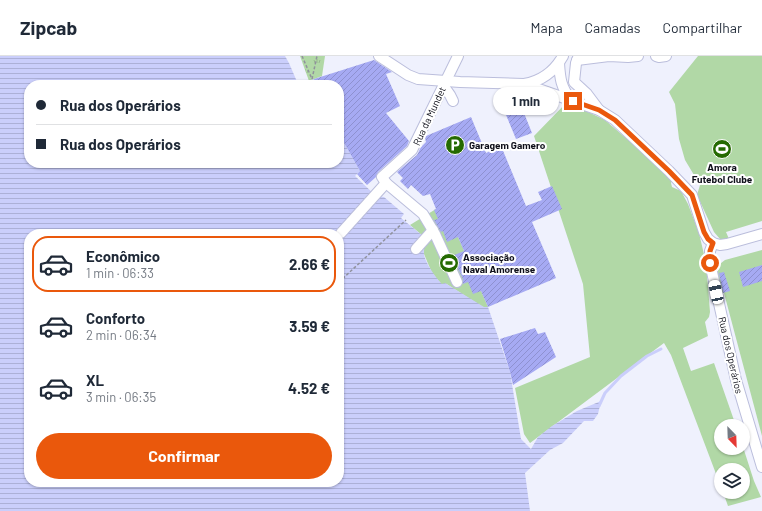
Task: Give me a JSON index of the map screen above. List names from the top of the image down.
{
  "streets": {
    "street": ["Rua da Mundet", "Rua dos Operários"]
  },
  "places": {
    "parking": ["Garagem Gamero"],
    "sports": ["Amora Futebol Clube", "Associação Naval Amorense"]
  },
  "north": "bottom right",
  "page": {
    "header": "Zipcab",
    "nav": ["Mapa", "Camadas", "Compartilhar"],
    "banner": ["Rua dos Operários", "Rua dos Operários"],
    "bubble": "1 min",
    "list": [
      {
        "name": "Econômico",
        "note": "1 min · 06:33",
        "value": "2.66 €"
      },
      {
        "name": "Conforto",
        "note": "2 min · 06:34",
        "value": "3.59 €"
      },
      {
        "name": "XL",
        "note": "3 min · 06:35",
        "value": "4.52 €"
      }
    ],
    "buttons": "Confirmar"
  }
}
